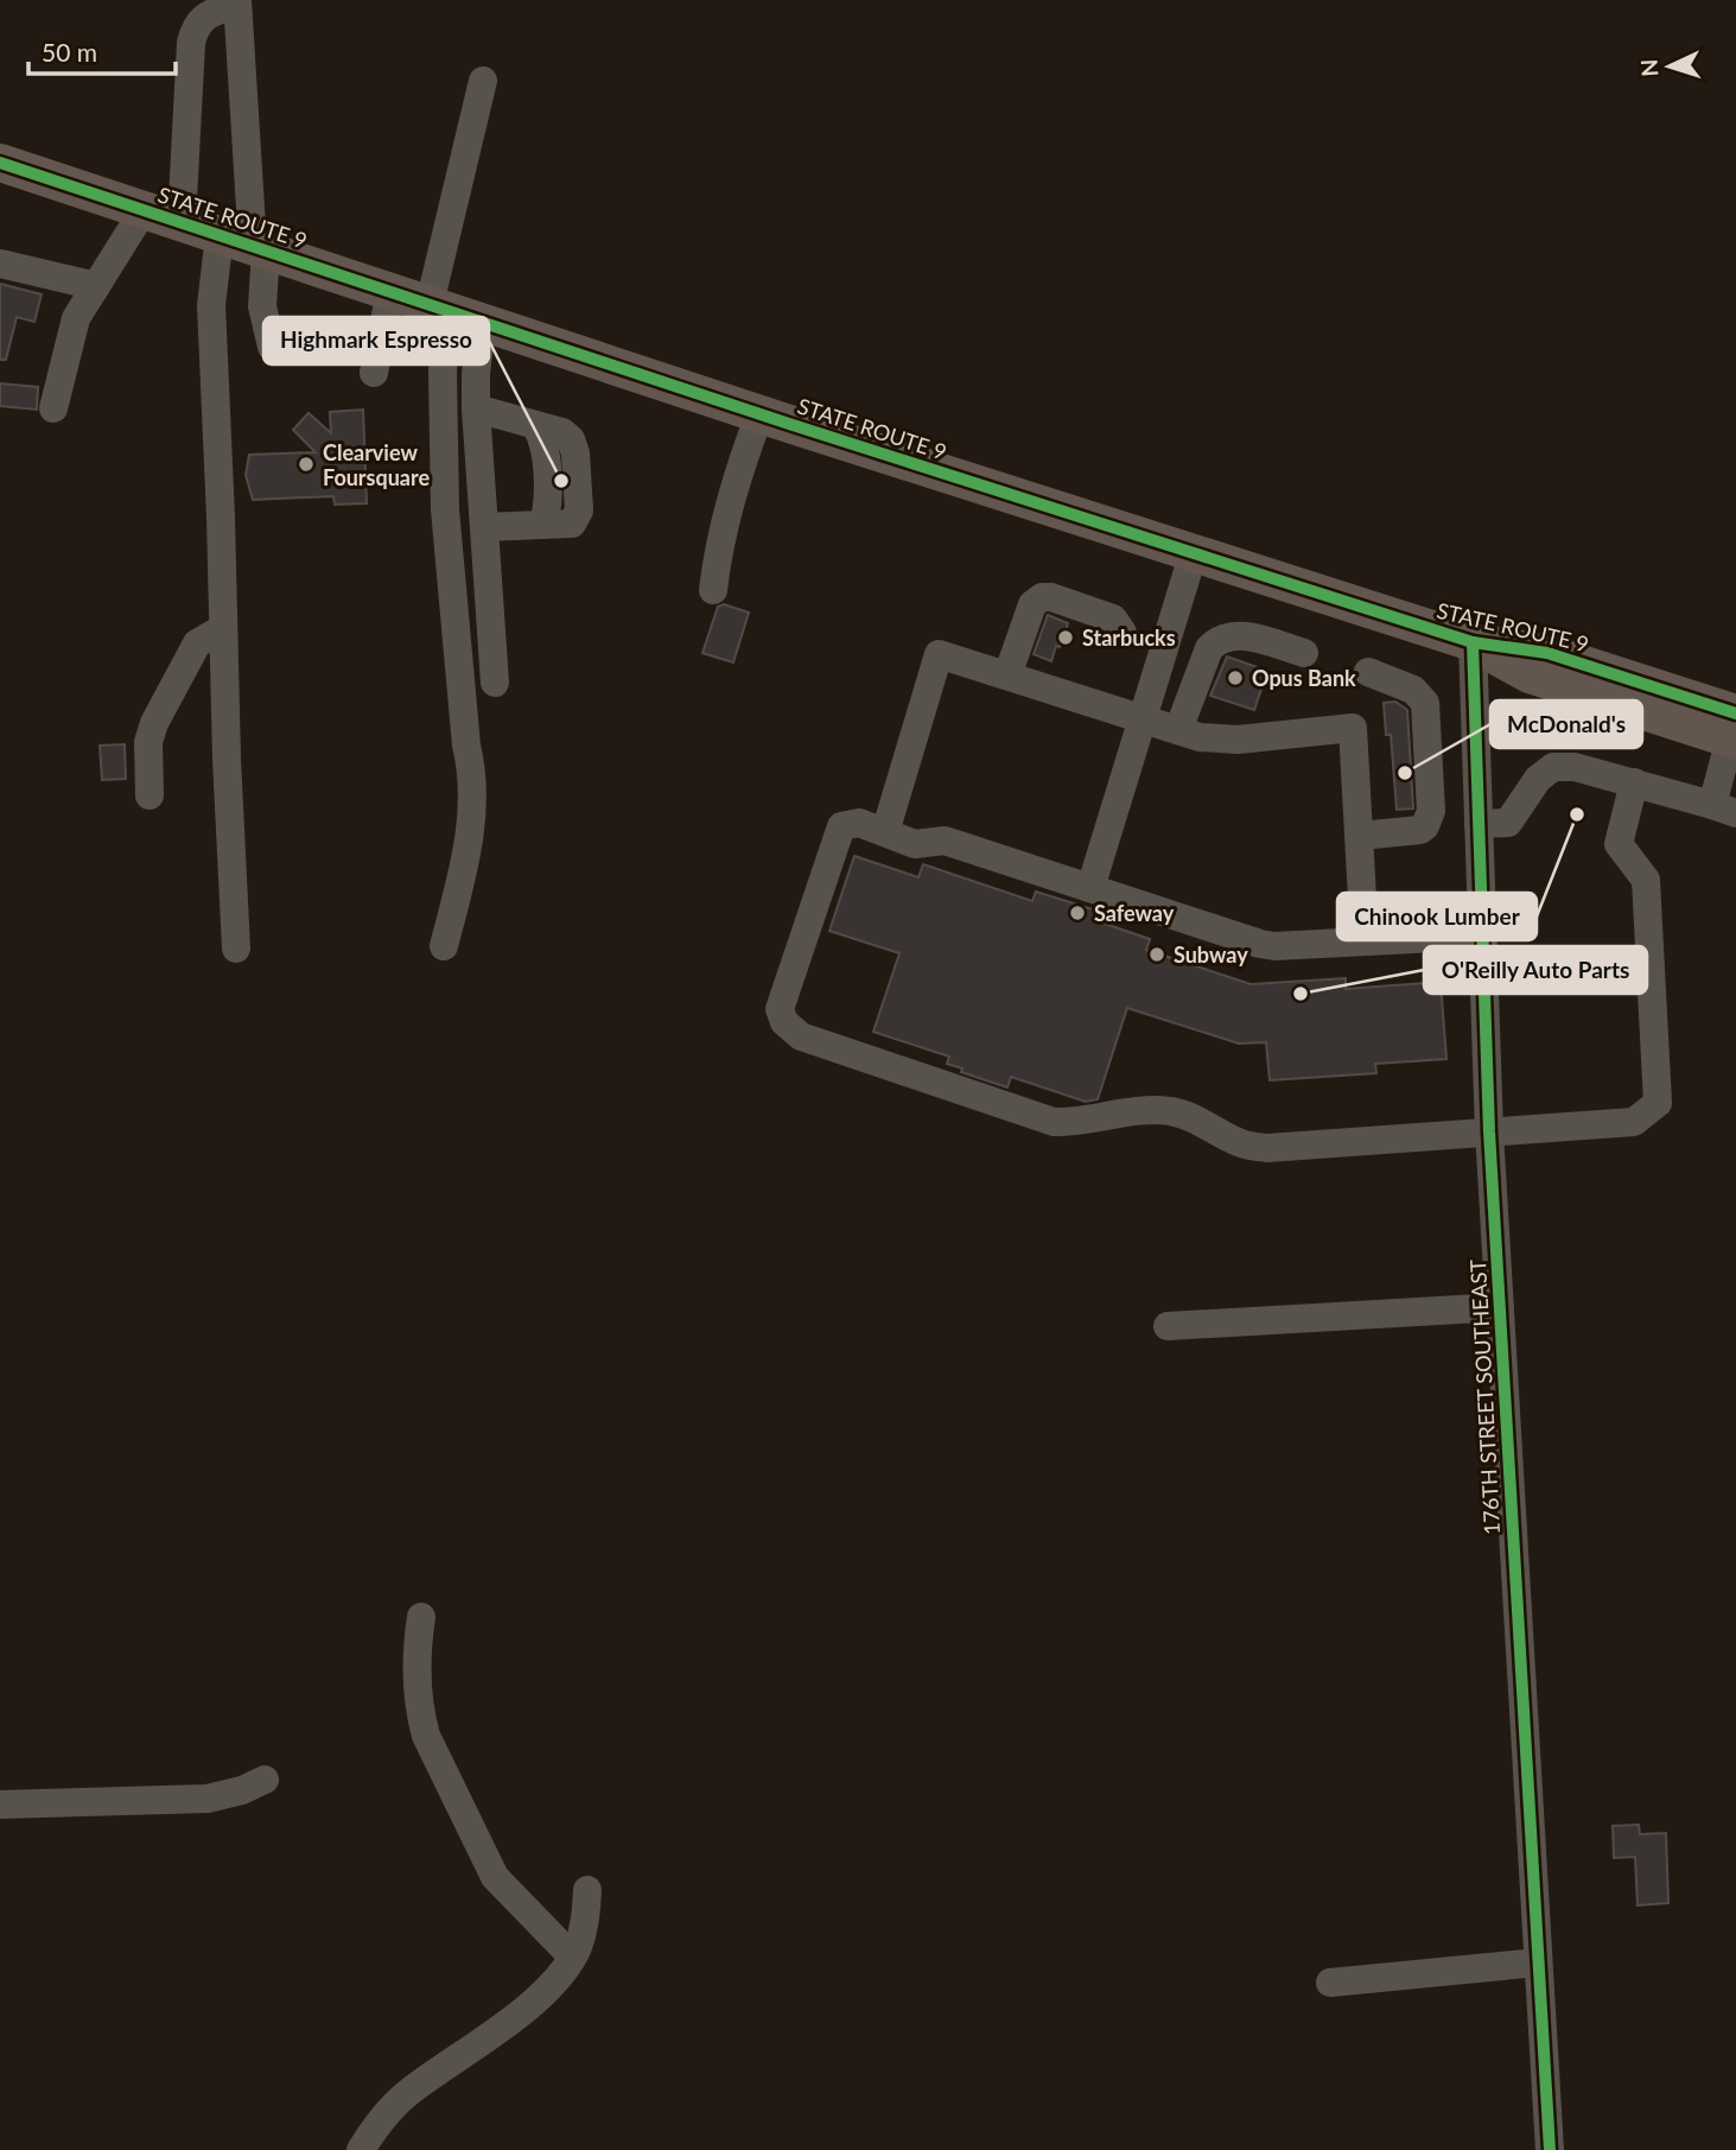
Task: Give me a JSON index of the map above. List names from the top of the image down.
{
  "streets": {
    "main road": ["STATE ROUTE 9"],
    "street": ["176TH STREET SOUTHEAST"]
  },
  "crossings": [
    ["STATE ROUTE 9", "176TH STREET SOUTHEAST"]
  ],
  "places": [
    "Clearview Foursquare",
    "Highmark Espresso",
    "Starbucks",
    "Opus Bank",
    "McDonald's",
    "Chinook Lumber",
    "Safeway",
    "Subway",
    "O'Reilly Auto Parts"
  ],
  "scale_bar": "50 m",
  "north": "left"
}
